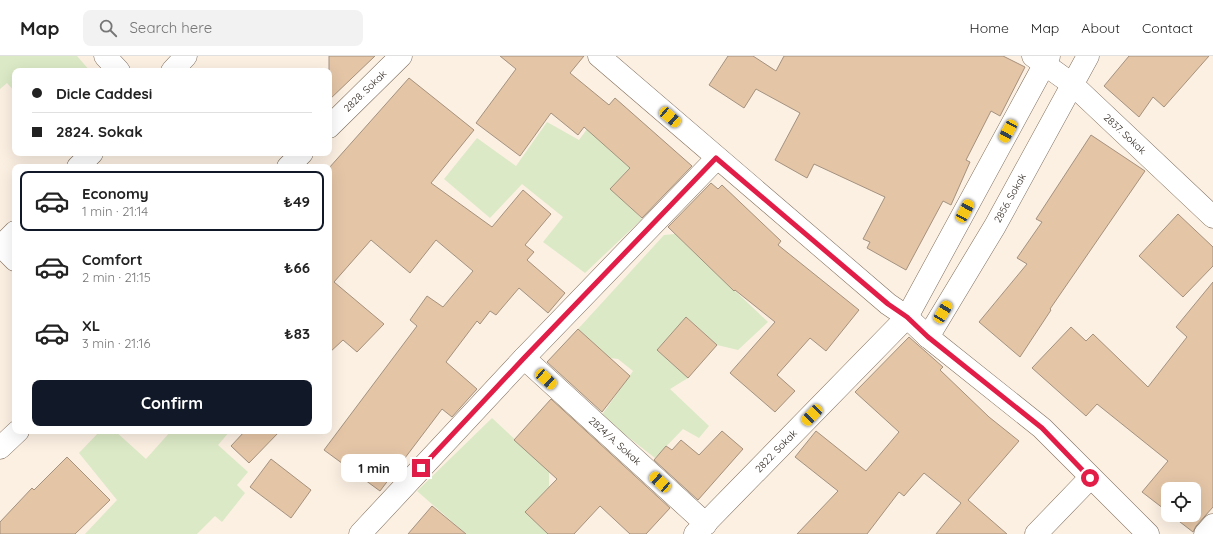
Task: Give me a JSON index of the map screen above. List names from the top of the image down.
{
  "streets": {
    "street": [
      "2828. Sokak",
      "2837. Sokak",
      "2856. Sokak",
      "2824/A. Sokak",
      "2822. Sokak"
    ]
  },
  "crossings": [
    ["2837. Sokak", "2856. Sokak"],
    ["2824/A. Sokak", "2822. Sokak"]
  ],
  "page": {
    "header": "Map",
    "search": "Search here",
    "nav": [
      "Home",
      "Map",
      "About",
      "Contact"
    ],
    "banner": ["Dicle Caddesi", "2824. Sokak"],
    "list": [
      {
        "name": "Economy",
        "note": "1 min · 21:14",
        "value": "₺49"
      },
      {
        "name": "Comfort",
        "note": "2 min · 21:15",
        "value": "₺66"
      },
      {
        "name": "XL",
        "note": "3 min · 21:16",
        "value": "₺83"
      }
    ],
    "buttons": "Confirm",
    "bubble": "1 min"
  }
}
